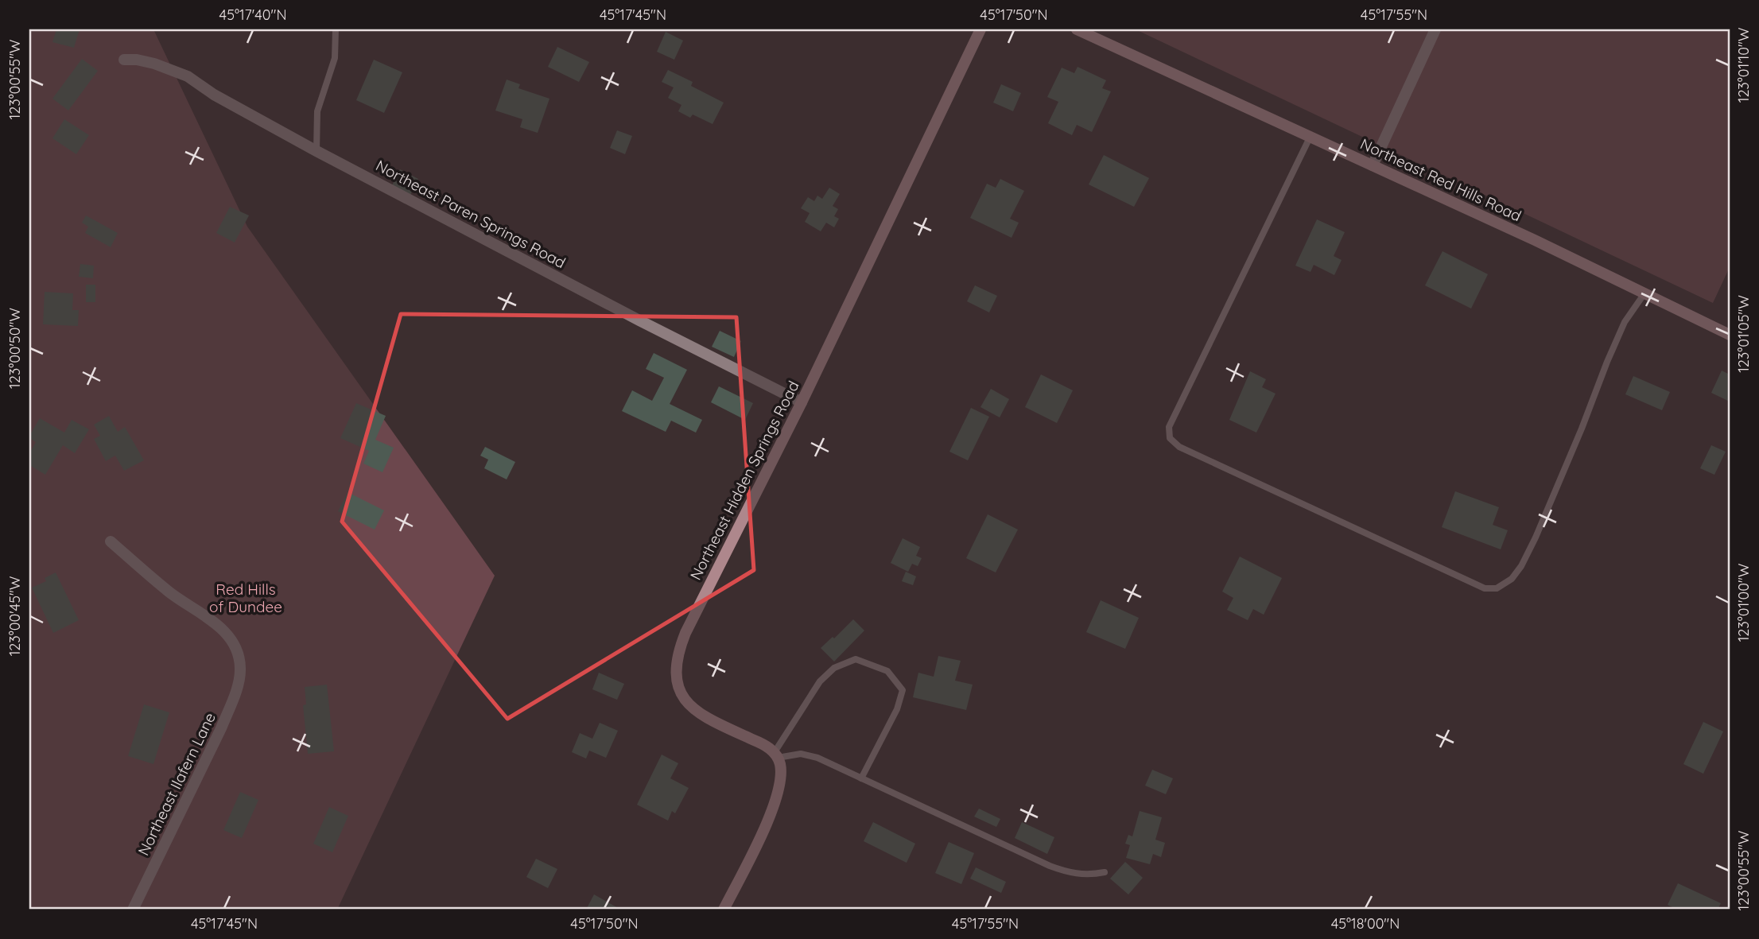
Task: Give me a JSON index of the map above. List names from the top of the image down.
{
  "streets": {
    "street": [
      "Northeast Red Hills Road",
      "Northeast Paren Springs Road",
      "Northeast Hidden Springs Road",
      "Northeast Ilafern Lane"
    ]
  },
  "crossings": [
    ["Northeast Paren Springs Road", "Northeast Hidden Springs Road"]
  ],
  "parks": ["Red Hills of Dundee"],
  "coordinates": [
    "45°17'40\"N",
    "45°17'45\"N",
    "45°17'50\"N",
    "45°17'55\"N",
    "123°01'10\"W",
    "123°00'55\"W",
    "123°01'05\"W",
    "123°00'50\"W",
    "123°01'00\"W",
    "123°00'45\"W",
    "45°18'00\"N"
  ]
}
